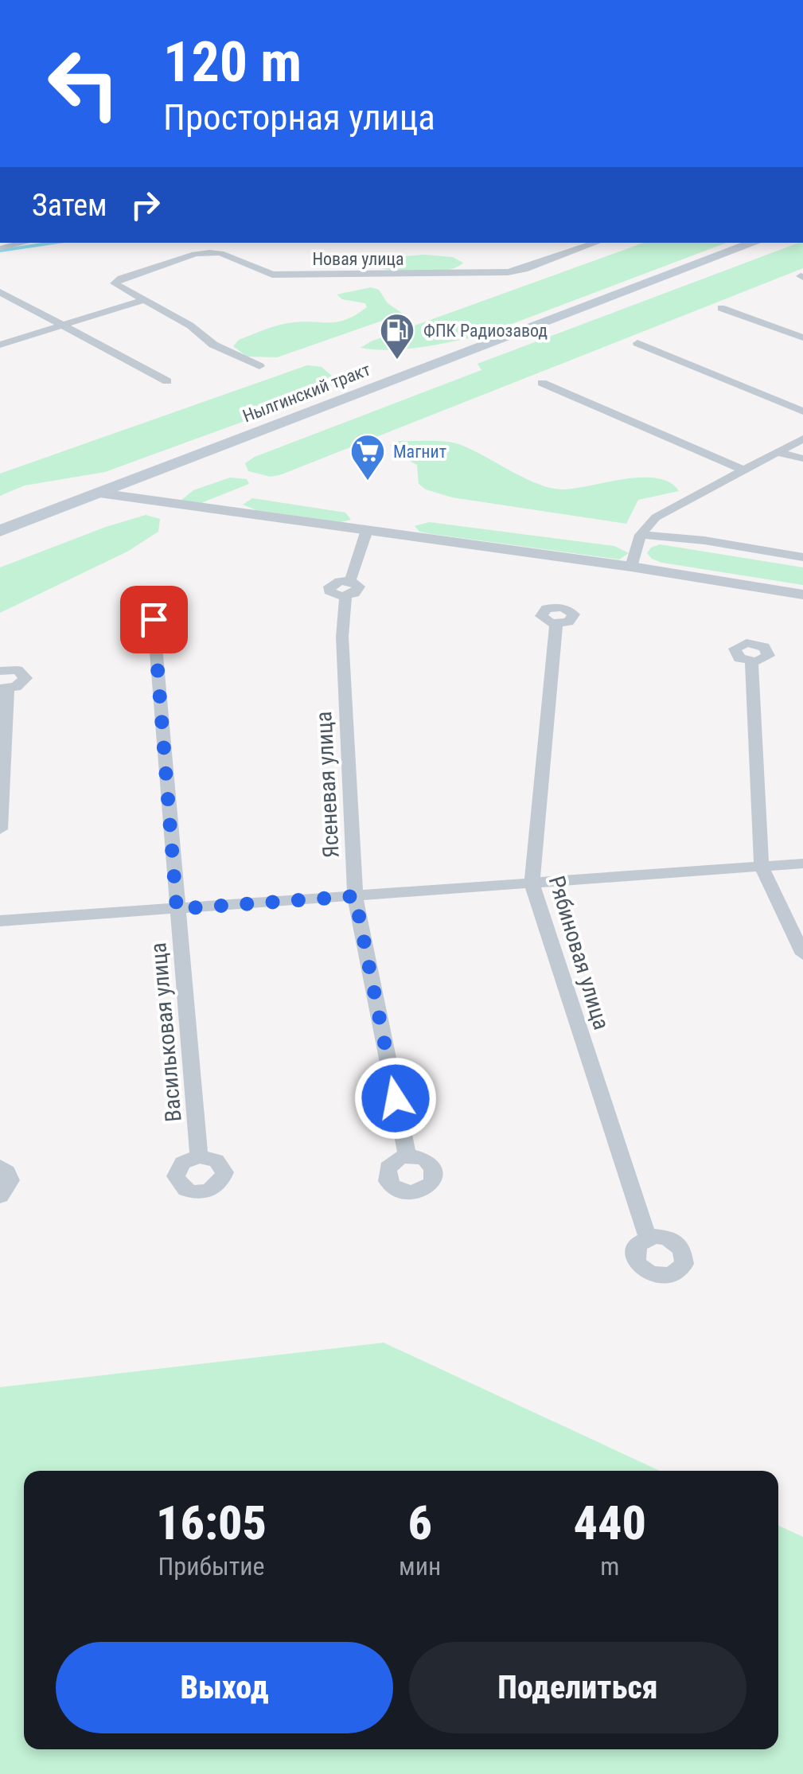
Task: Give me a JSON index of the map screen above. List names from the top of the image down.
{
  "streets": {
    "main road": ["Нылгинский тракт"],
    "street": [
      "Новая улица",
      "Ясеневая улица",
      "Рябиновая улица",
      "Васильковая улица"
    ]
  },
  "places": {
    "fuel station": ["ФПК Радиозавод"],
    "supermarket": ["Магнит"]
  },
  "page": {
    "turn": ["120 m", "Просторная улица"],
    "then": "Затем",
    "eta": [
      "16:05",
      "Прибытие",
      "6",
      "мин",
      "440",
      "m"
    ],
    "buttons": ["Выход", "Поделиться"]
  }
}
